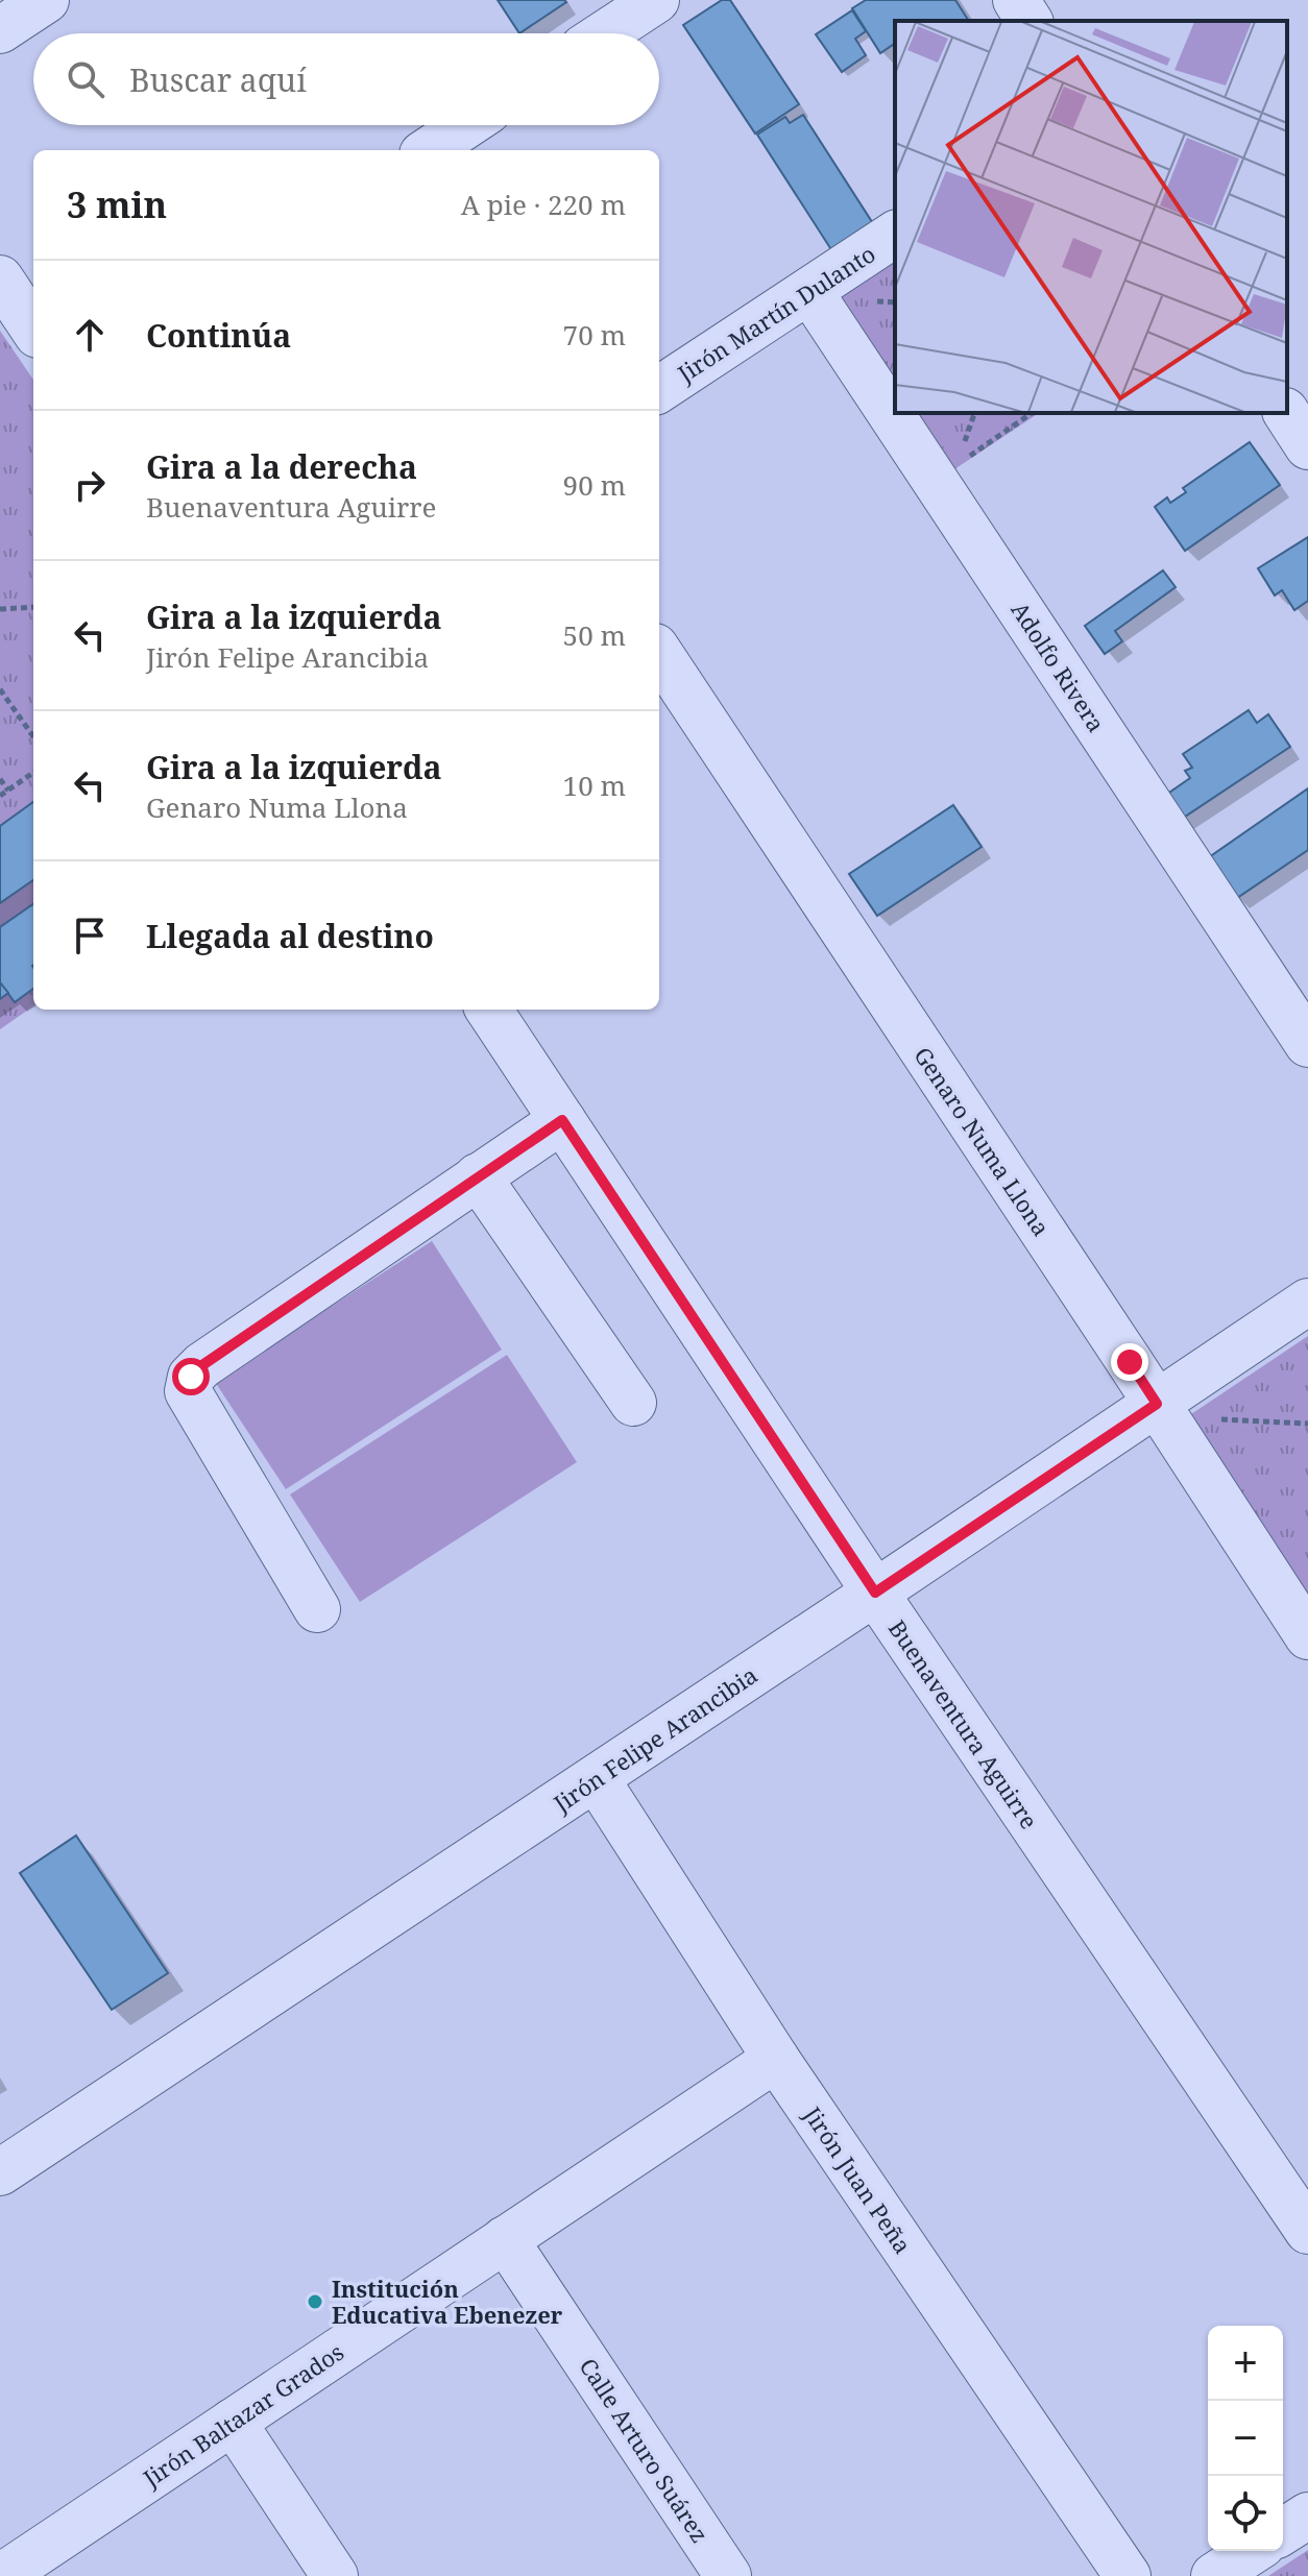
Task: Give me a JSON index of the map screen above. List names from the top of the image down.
{
  "streets": {
    "street": [
      "Jirón Martín Dulanto",
      "Adolfo Rivera",
      "Genaro Numa Llona",
      "Buenaventura Aguirre",
      "Jirón Felipe Arancibia",
      "Jirón Juan Peña",
      "Jirón Baltazar Grados",
      "Calle Arturo Suárez"
    ]
  },
  "crossings": [
    ["Jirón Martín Dulanto", "Adolfo Rivera"],
    ["Genaro Numa Llona", "Jirón Felipe Arancibia"],
    ["Buenaventura Aguirre", "Jirón Felipe Arancibia"],
    ["Jirón Felipe Arancibia", "Jirón Juan Peña"],
    ["Jirón Juan Peña", "Jirón Baltazar Grados"],
    ["Jirón Baltazar Grados", "Calle Arturo Suárez"]
  ],
  "places": ["Institución Educativa Ebenezer"],
  "page": {
    "search": "Buscar aquí",
    "heading": ["3 min", "A pie · 220 m"],
    "list": [
      ["Continúa", "70 m"],
      ["Gira a la derecha", "Buenaventura Aguirre", "90 m"],
      ["Gira a la izquierda", "Jirón Felipe Arancibia", "50 m"],
      ["Gira a la izquierda", "Genaro Numa Llona", "10 m"],
      "Llegada al destino"
    ],
    "map_buttons": ["+", "−"]
  }
}
